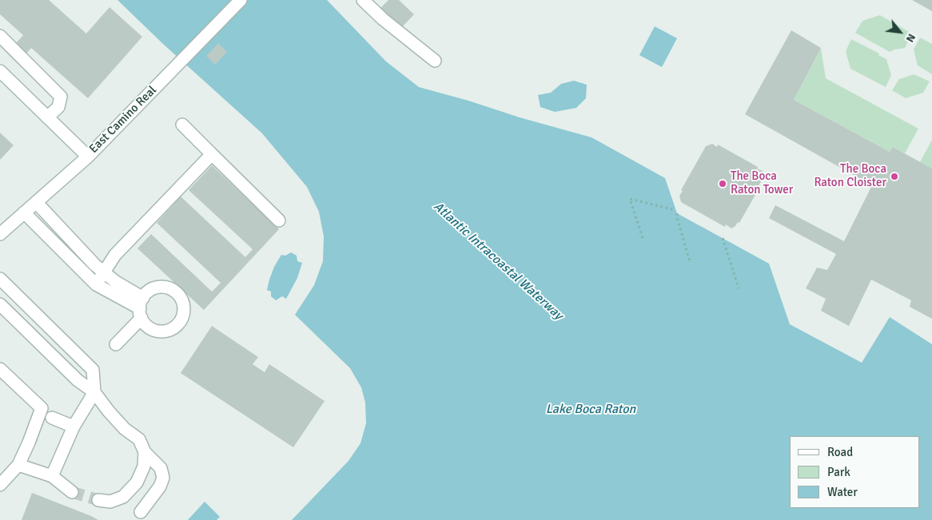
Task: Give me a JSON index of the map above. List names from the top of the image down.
{
  "streets": {
    "street": ["East Camino Real"]
  },
  "water": ["Atlantic Intracoastal Waterway", "Lake Boca Raton"],
  "places": ["The Boca Raton Cloister", "The Boca Raton Tower"],
  "legend": ["Road", "Park", "Water"],
  "north": "bottom right"
}
